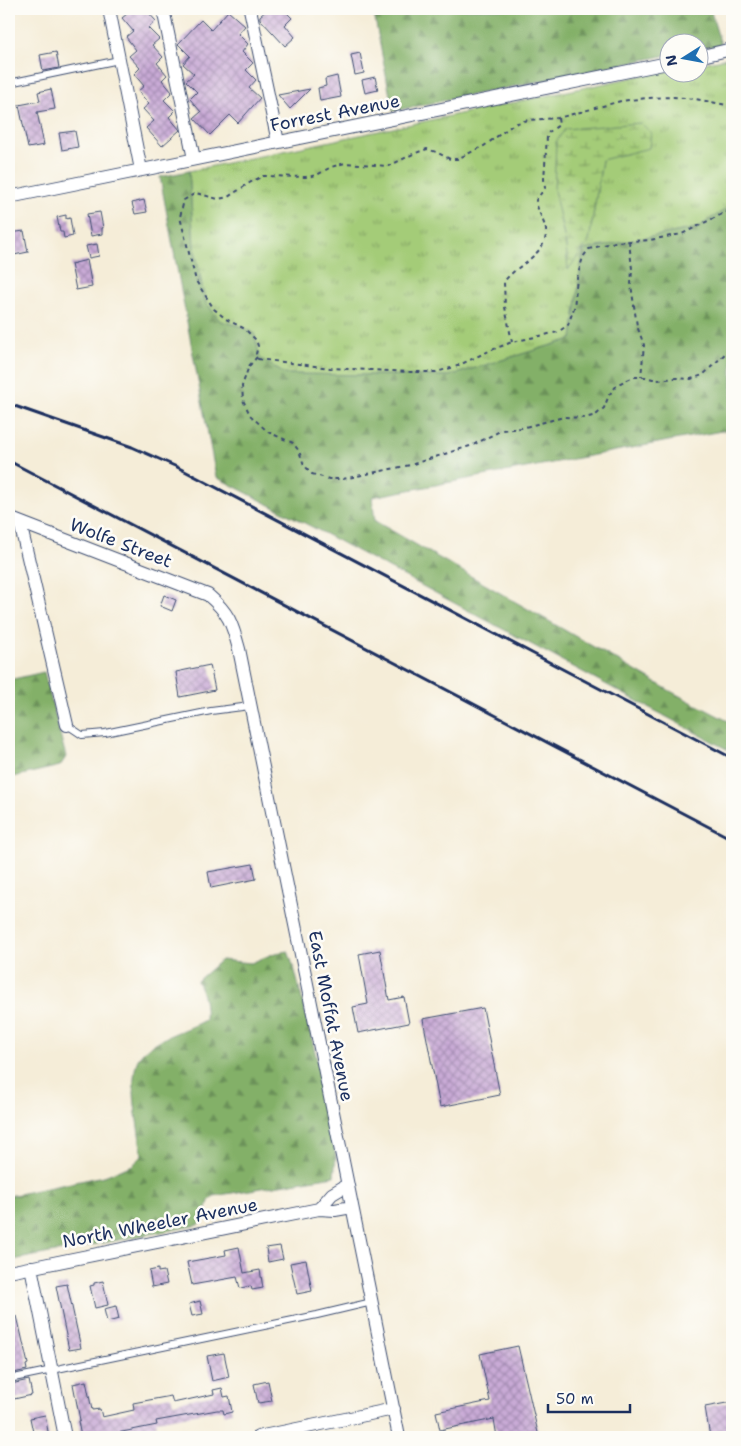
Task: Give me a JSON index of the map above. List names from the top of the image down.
{
  "streets": {
    "street": [
      "Forrest Avenue",
      "Wolfe Street",
      "East Moffat Avenue",
      "North Wheeler Avenue"
    ]
  },
  "crossings": [
    ["Wolfe Street", "East Moffat Avenue"],
    ["East Moffat Avenue", "North Wheeler Avenue"]
  ],
  "scale_bar": "50 m",
  "north": "left"
}
